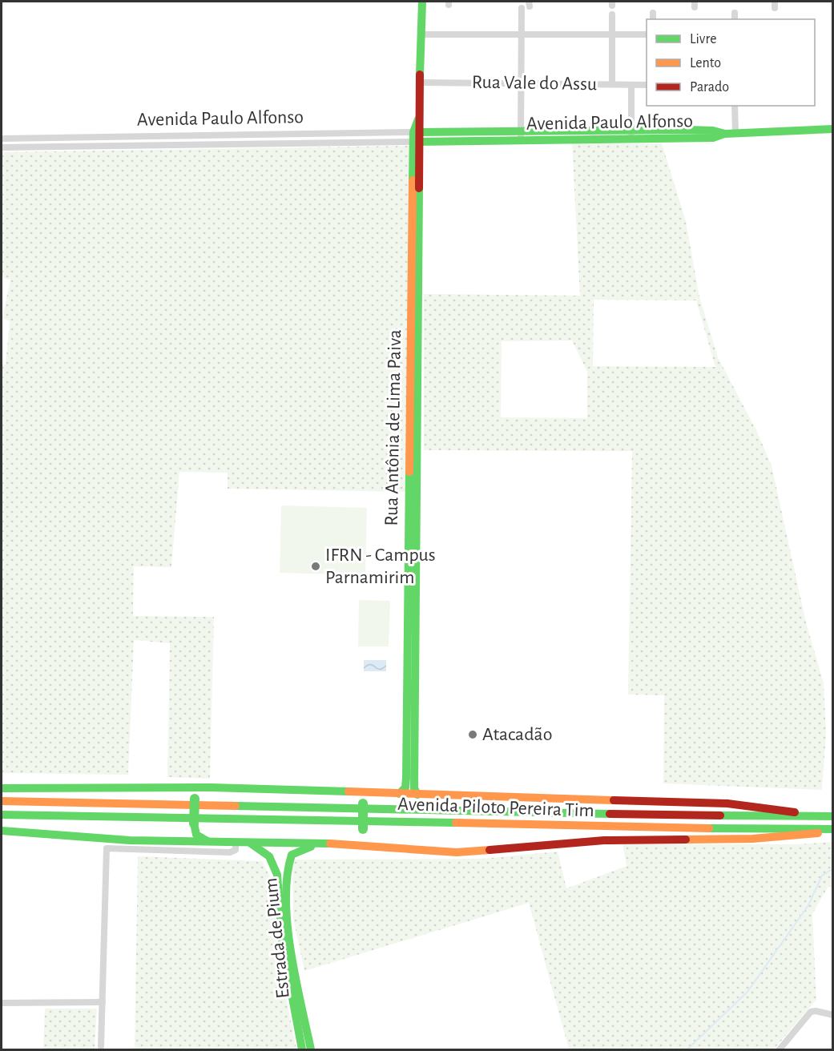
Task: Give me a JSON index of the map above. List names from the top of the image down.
{
  "streets": {
    "main road": [
      "Avenida Paulo Alfonso",
      "Rua Antônia de Lima Paiva",
      "Avenida Piloto Pereira Tim",
      "Estrada de Pium"
    ],
    "street": ["Rua Vale do Assu"]
  },
  "crossings": [
    ["Rua Vale do Assu", "Rua Antônia de Lima Paiva"],
    ["Avenida Paulo Alfonso", "Rua Antônia de Lima Paiva"]
  ],
  "places": ["IFRN - Campus Parnamirim", "Atacadão"],
  "legend": ["Livre", "Lento", "Parado"]
}
